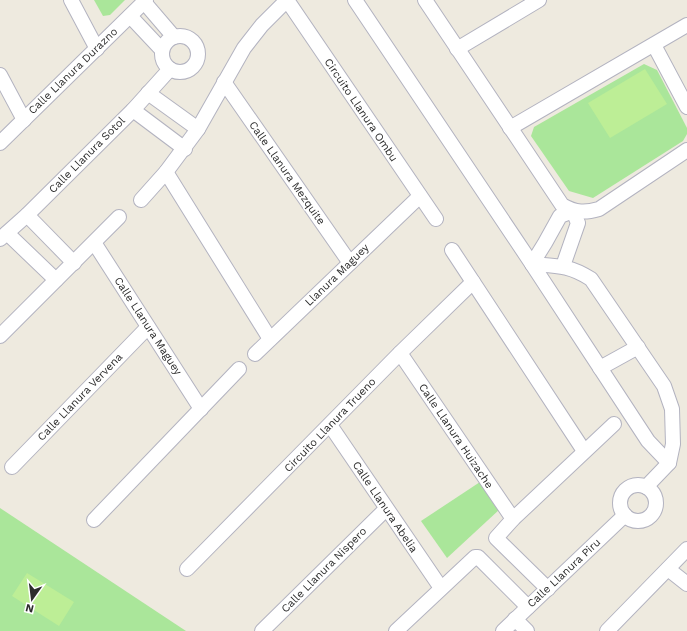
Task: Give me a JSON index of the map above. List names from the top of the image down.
{
  "streets": {
    "street": [
      "Calle Llanura Durazno",
      "Circuito Llanura Ombu",
      "Calle Llanura Sotol",
      "Calle Llanura Mezquite",
      "Llanura Maguey",
      "Calle Llanura Maguey",
      "Calle Llanura Vervena",
      "Circuito Llanura Trueno",
      "Calle Llanura Huizache",
      "Calle Llanura Abelia",
      "Calle Llanura Nispero",
      "Calle Llanura Piru"
    ]
  },
  "crossings": [
    ["Circuito Llanura Ombu", "Calle Llanura Mezquite"],
    ["Circuito Llanura Ombu", "Llanura Maguey"],
    ["Calle Llanura Mezquite", "Llanura Maguey"],
    ["Calle Llanura Maguey", "Calle Llanura Vervena"],
    ["Circuito Llanura Trueno", "Calle Llanura Huizache"],
    ["Circuito Llanura Trueno", "Calle Llanura Abelia"],
    ["Calle Llanura Abelia", "Calle Llanura Nispero"]
  ],
  "north": "bottom"
}
